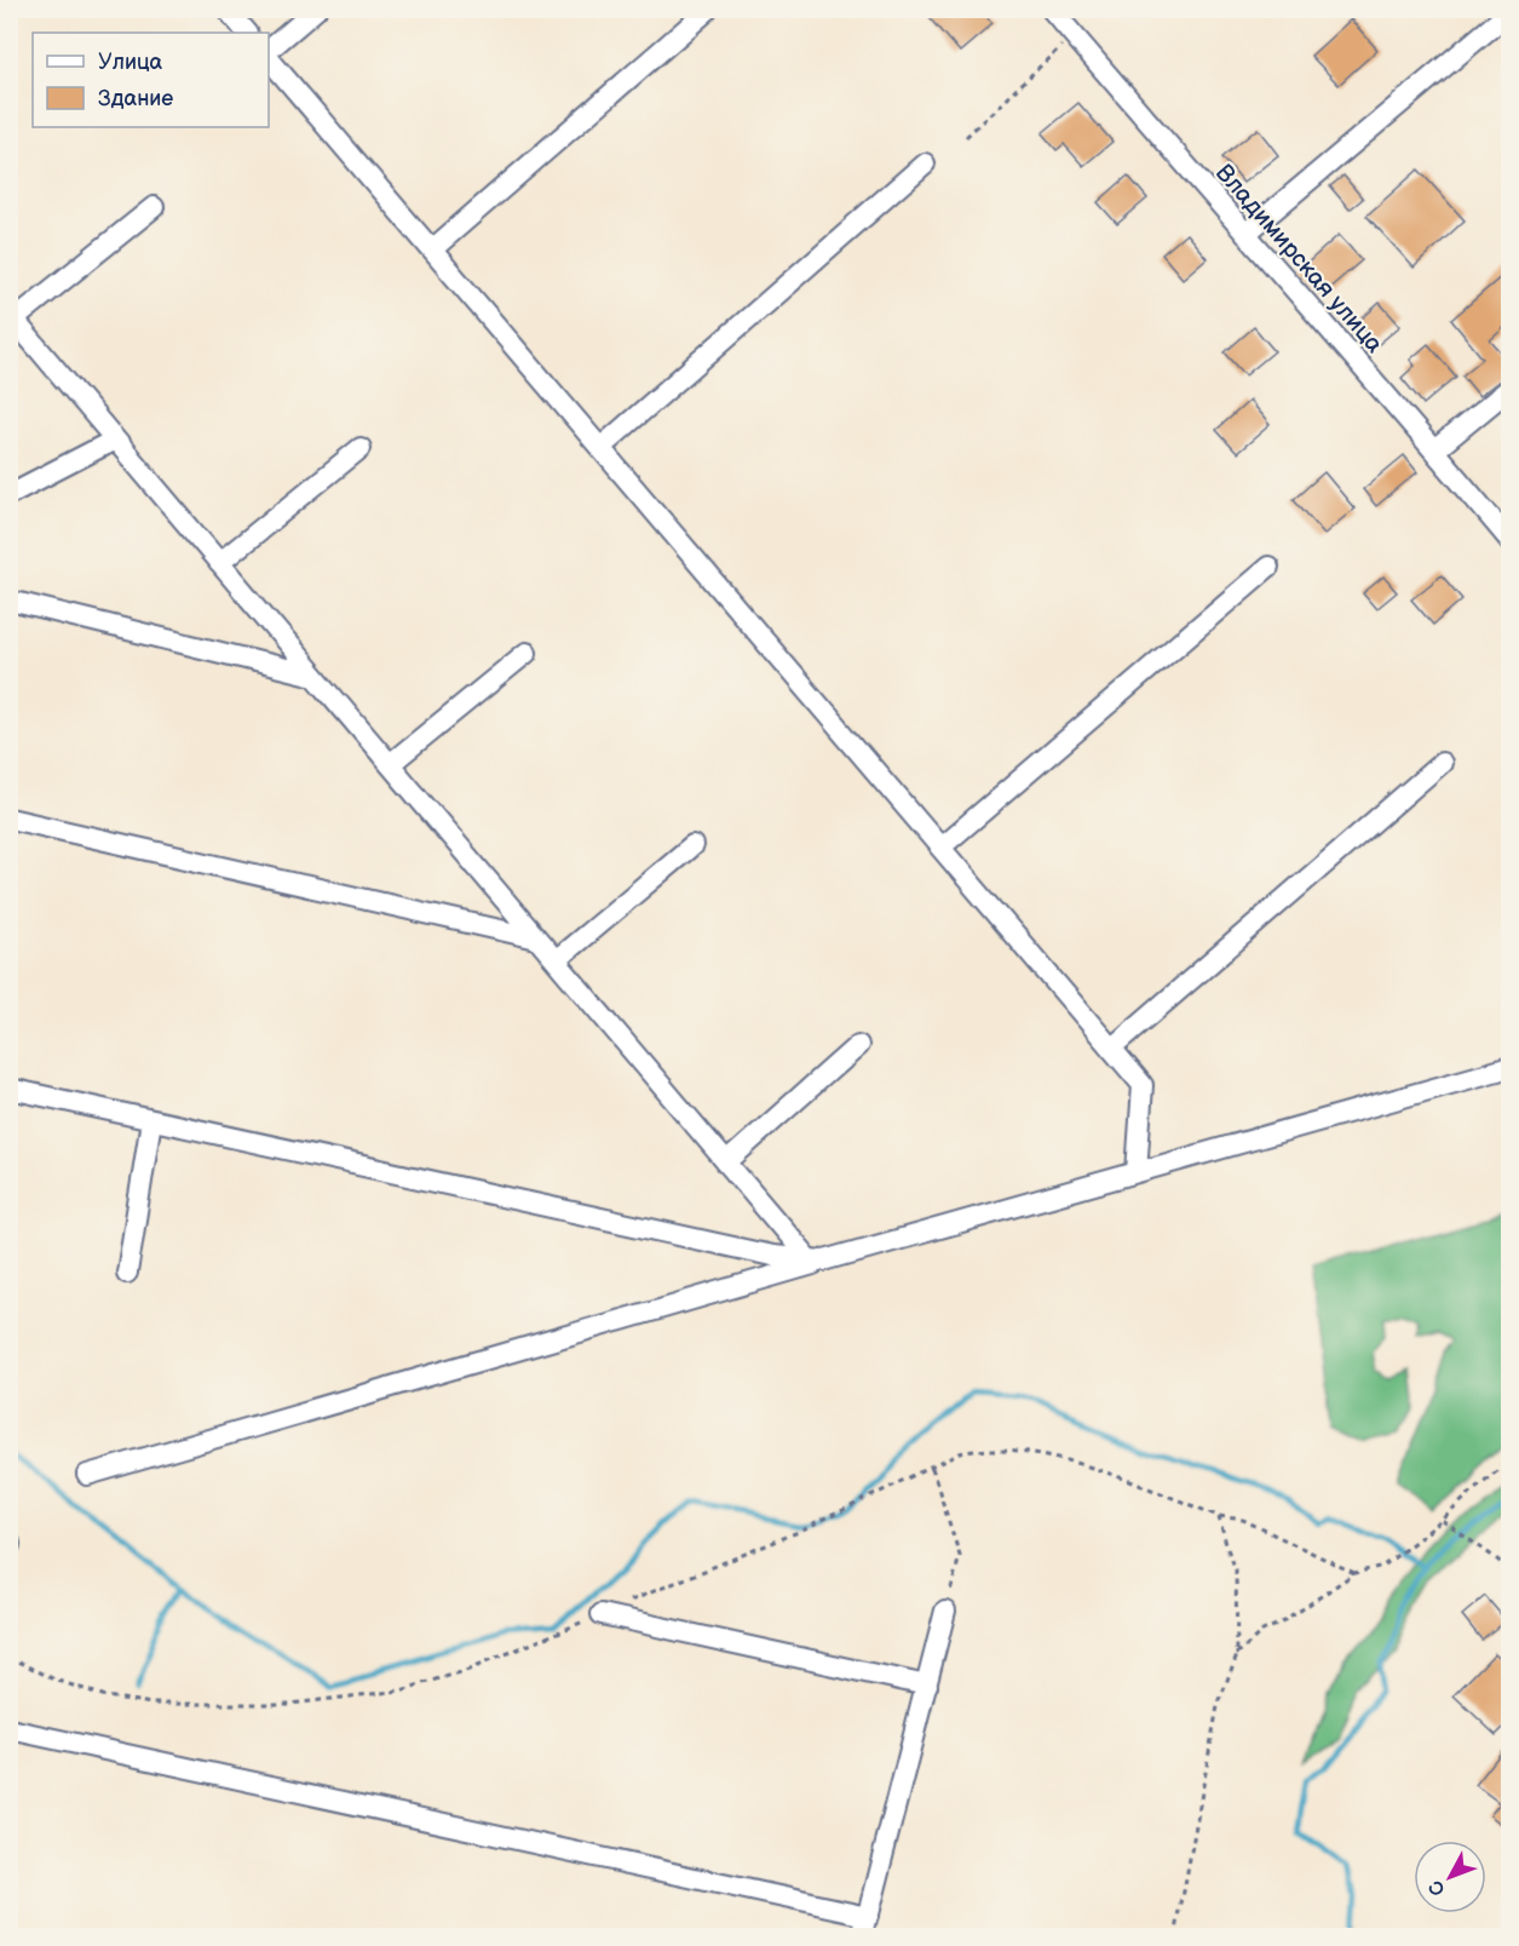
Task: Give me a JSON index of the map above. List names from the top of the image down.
{
  "streets": {
    "street": ["Владимирская улица"]
  },
  "legend": ["Улица", "Здание"],
  "north": "bottom left"
}
